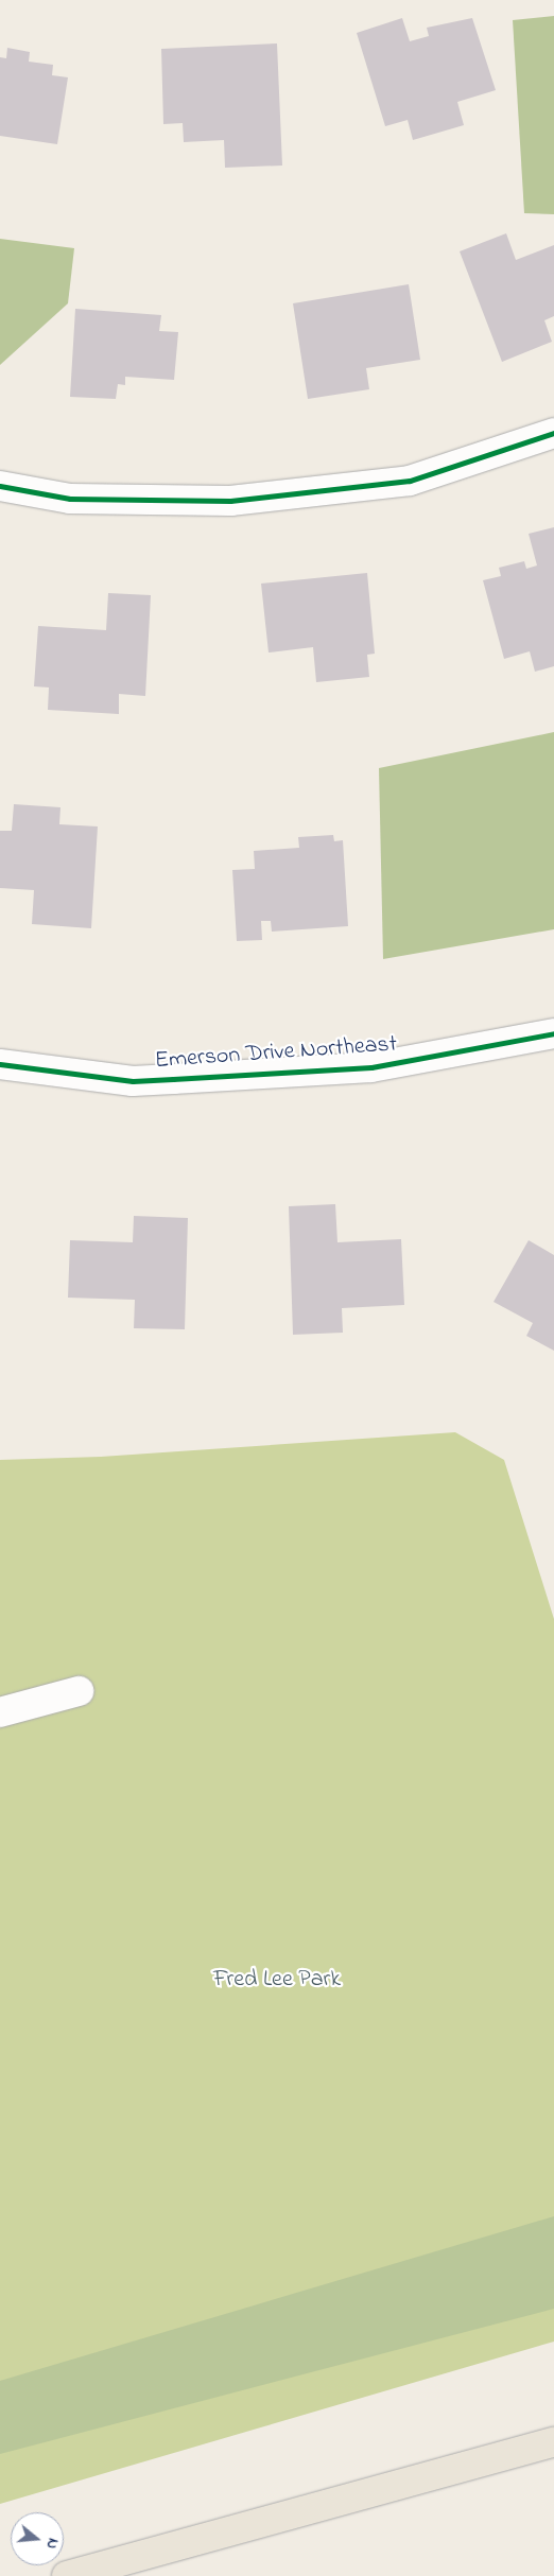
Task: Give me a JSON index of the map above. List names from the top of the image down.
{
  "streets": {
    "street": ["Emerson Drive Northeast"]
  },
  "parks": ["Fred Lee Park"],
  "north": "right"
}
